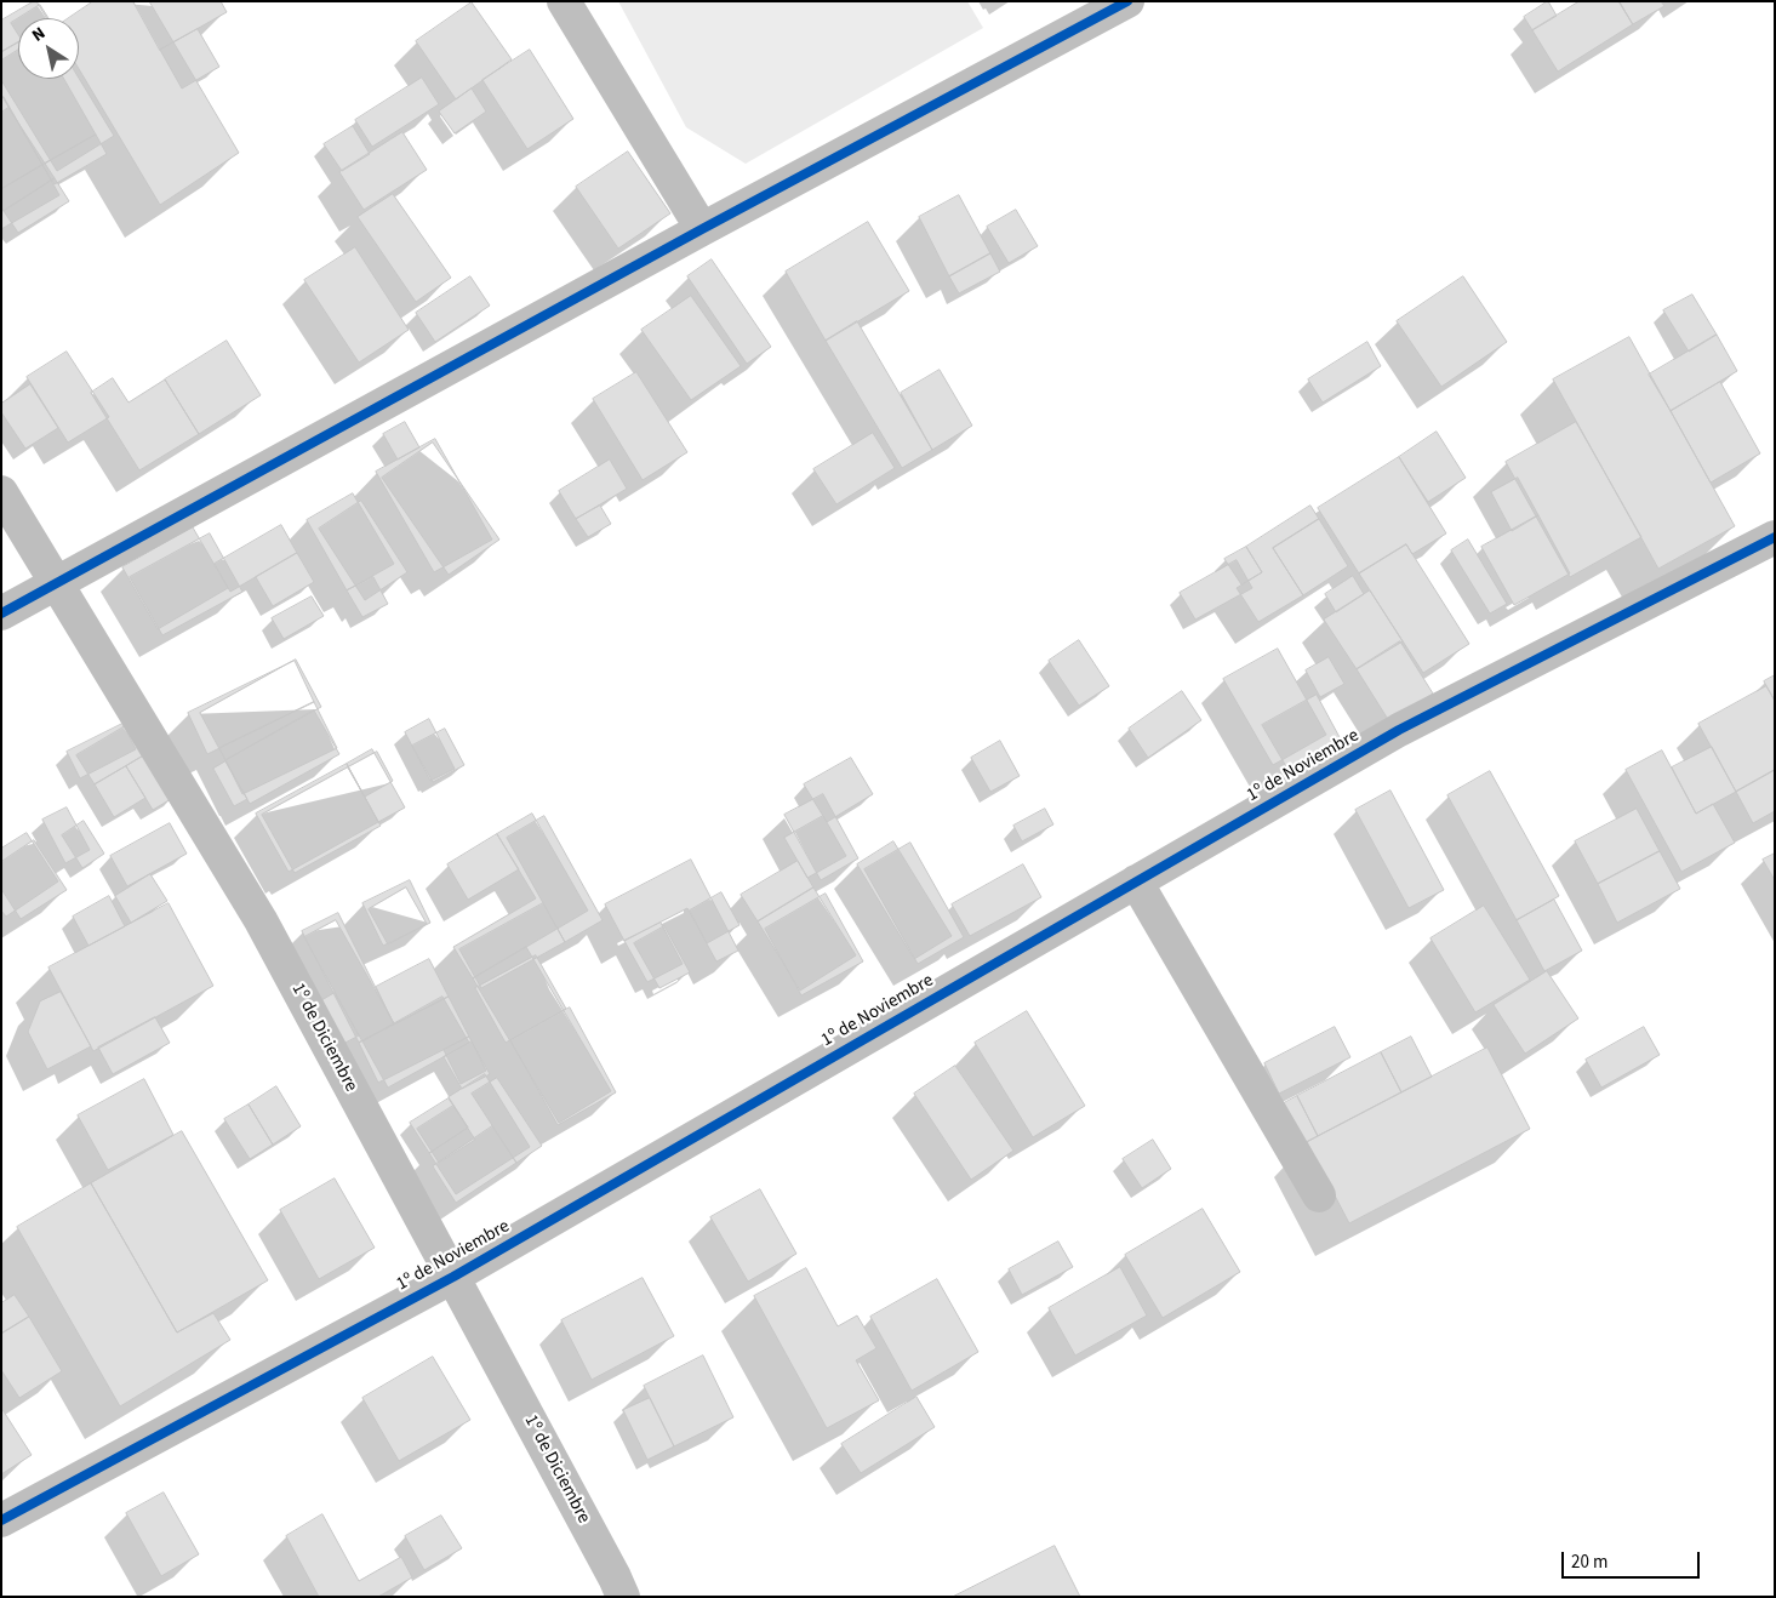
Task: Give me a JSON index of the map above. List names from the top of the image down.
{
  "streets": {
    "street": ["1º de Noviembre", "1º de Diciembre"]
  },
  "crossings": [
    ["1º de Noviembre", "1º de Diciembre"]
  ],
  "scale_bar": "20 m",
  "north": "top left"
}
